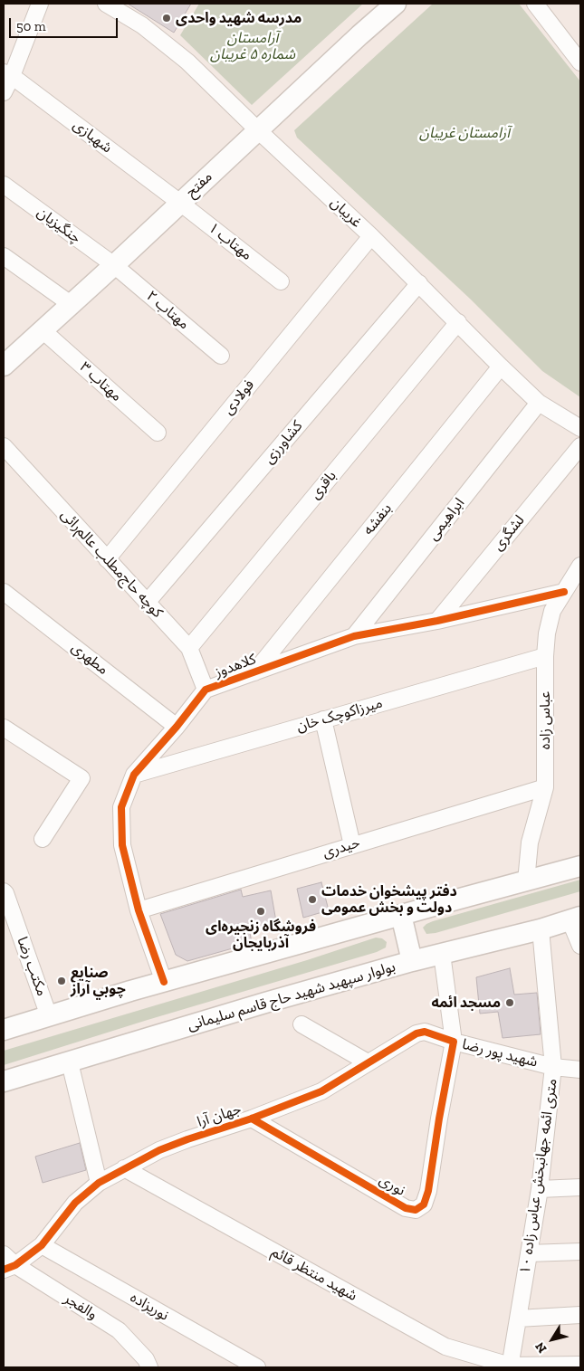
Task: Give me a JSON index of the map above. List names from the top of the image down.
{
  "streets": {
    "main road": ["مفتح", "بولوار سپهبد شهید حاج قاسم سلیمانی"],
    "street": [
      "شهبازی",
      "غریبان",
      "چنگیزیان",
      "مهتاب ۱",
      "مهتاب ۲",
      "مهتاب ۳",
      "فولادی",
      "کشاورزی",
      "باقری",
      "بنفشه",
      "ابراهیمی",
      "لشگری",
      "کوچه حاج‌مطلب عالم‌رائی",
      "مطهری",
      "کلاهدوز",
      "میرزاکوچک خان",
      "عباس زاده",
      "حیدری",
      "مکتب رضا",
      "شهید پور رضا",
      "جهان آرا",
      "۱۰ متری ائمه جهانبخش عباس زاده",
      "نوری",
      "شهید منتظر قائم",
      "والفجر",
      "نوریزاده"
    ]
  },
  "crossings": [
    ["شهبازی", "مفتح"],
    ["شهبازی", "مهتاب ۱"],
    ["مفتح", "غریبان"],
    ["مفتح", "چنگیزیان"],
    ["مفتح", "مهتاب ۱"],
    ["مفتح", "مهتاب ۲"],
    ["مفتح", "مهتاب ۳"],
    ["غریبان", "فولادی"],
    ["غریبان", "کشاورزی"],
    ["غریبان", "باقری"],
    ["غریبان", "بنفشه"],
    ["غریبان", "ابراهیمی"],
    ["چنگیزیان", "مهتاب ۲"],
    ["فولادی", "کوچه حاج‌مطلب عالم‌رائی"],
    ["کشاورزی", "کوچه حاج‌مطلب عالم‌رائی"],
    ["باقری", "کوچه حاج‌مطلب عالم‌رائی"],
    ["بنفشه", "کلاهدوز"],
    ["ابراهیمی", "کلاهدوز"],
    ["لشگری", "کلاهدوز"],
    ["کوچه حاج‌مطلب عالم‌رائی", "کلاهدوز"],
    ["مطهری", "کلاهدوز"],
    ["کلاهدوز", "میرزاکوچک خان"],
    ["کلاهدوز", "عباس زاده"],
    ["کلاهدوز", "حیدری"],
    ["میرزاکوچک خان", "عباس زاده"],
    ["عباس زاده", "حیدری"],
    ["بولوار سپهبد شهید حاج قاسم سلیمانی", "شهید پور رضا"],
    ["بولوار سپهبد شهید حاج قاسم سلیمانی", "۱۰ متری ائمه جهانبخش عباس زاده"],
    ["شهید پور رضا", "جهان آرا"],
    ["شهید پور رضا", "۱۰ متری ائمه جهانبخش عباس زاده"],
    ["شهید پور رضا", "نوری"],
    ["جهان آرا", "نوری"],
    ["جهان آرا", "شهید منتظر قائم"],
    ["جهان آرا", "والفجر"],
    ["جهان آرا", "نوریزاده"],
    ["۱۰ متری ائمه جهانبخش عباس زاده", "شهید منتظر قائم"]
  ],
  "parks": ["آرامستان شماره ۵ غریبان", "آرامستان غریبان"],
  "places": [
    "مدرسه شهید واحدی",
    "دفتر پیشخوان خدمات دولت و بخش عمومی",
    "فروشگاه زنجیره‌ای آذربایجان",
    "صنايع چوبي آراز",
    "مسجد ائمه"
  ],
  "scale_bar": "50 m",
  "north": "bottom left"
}
